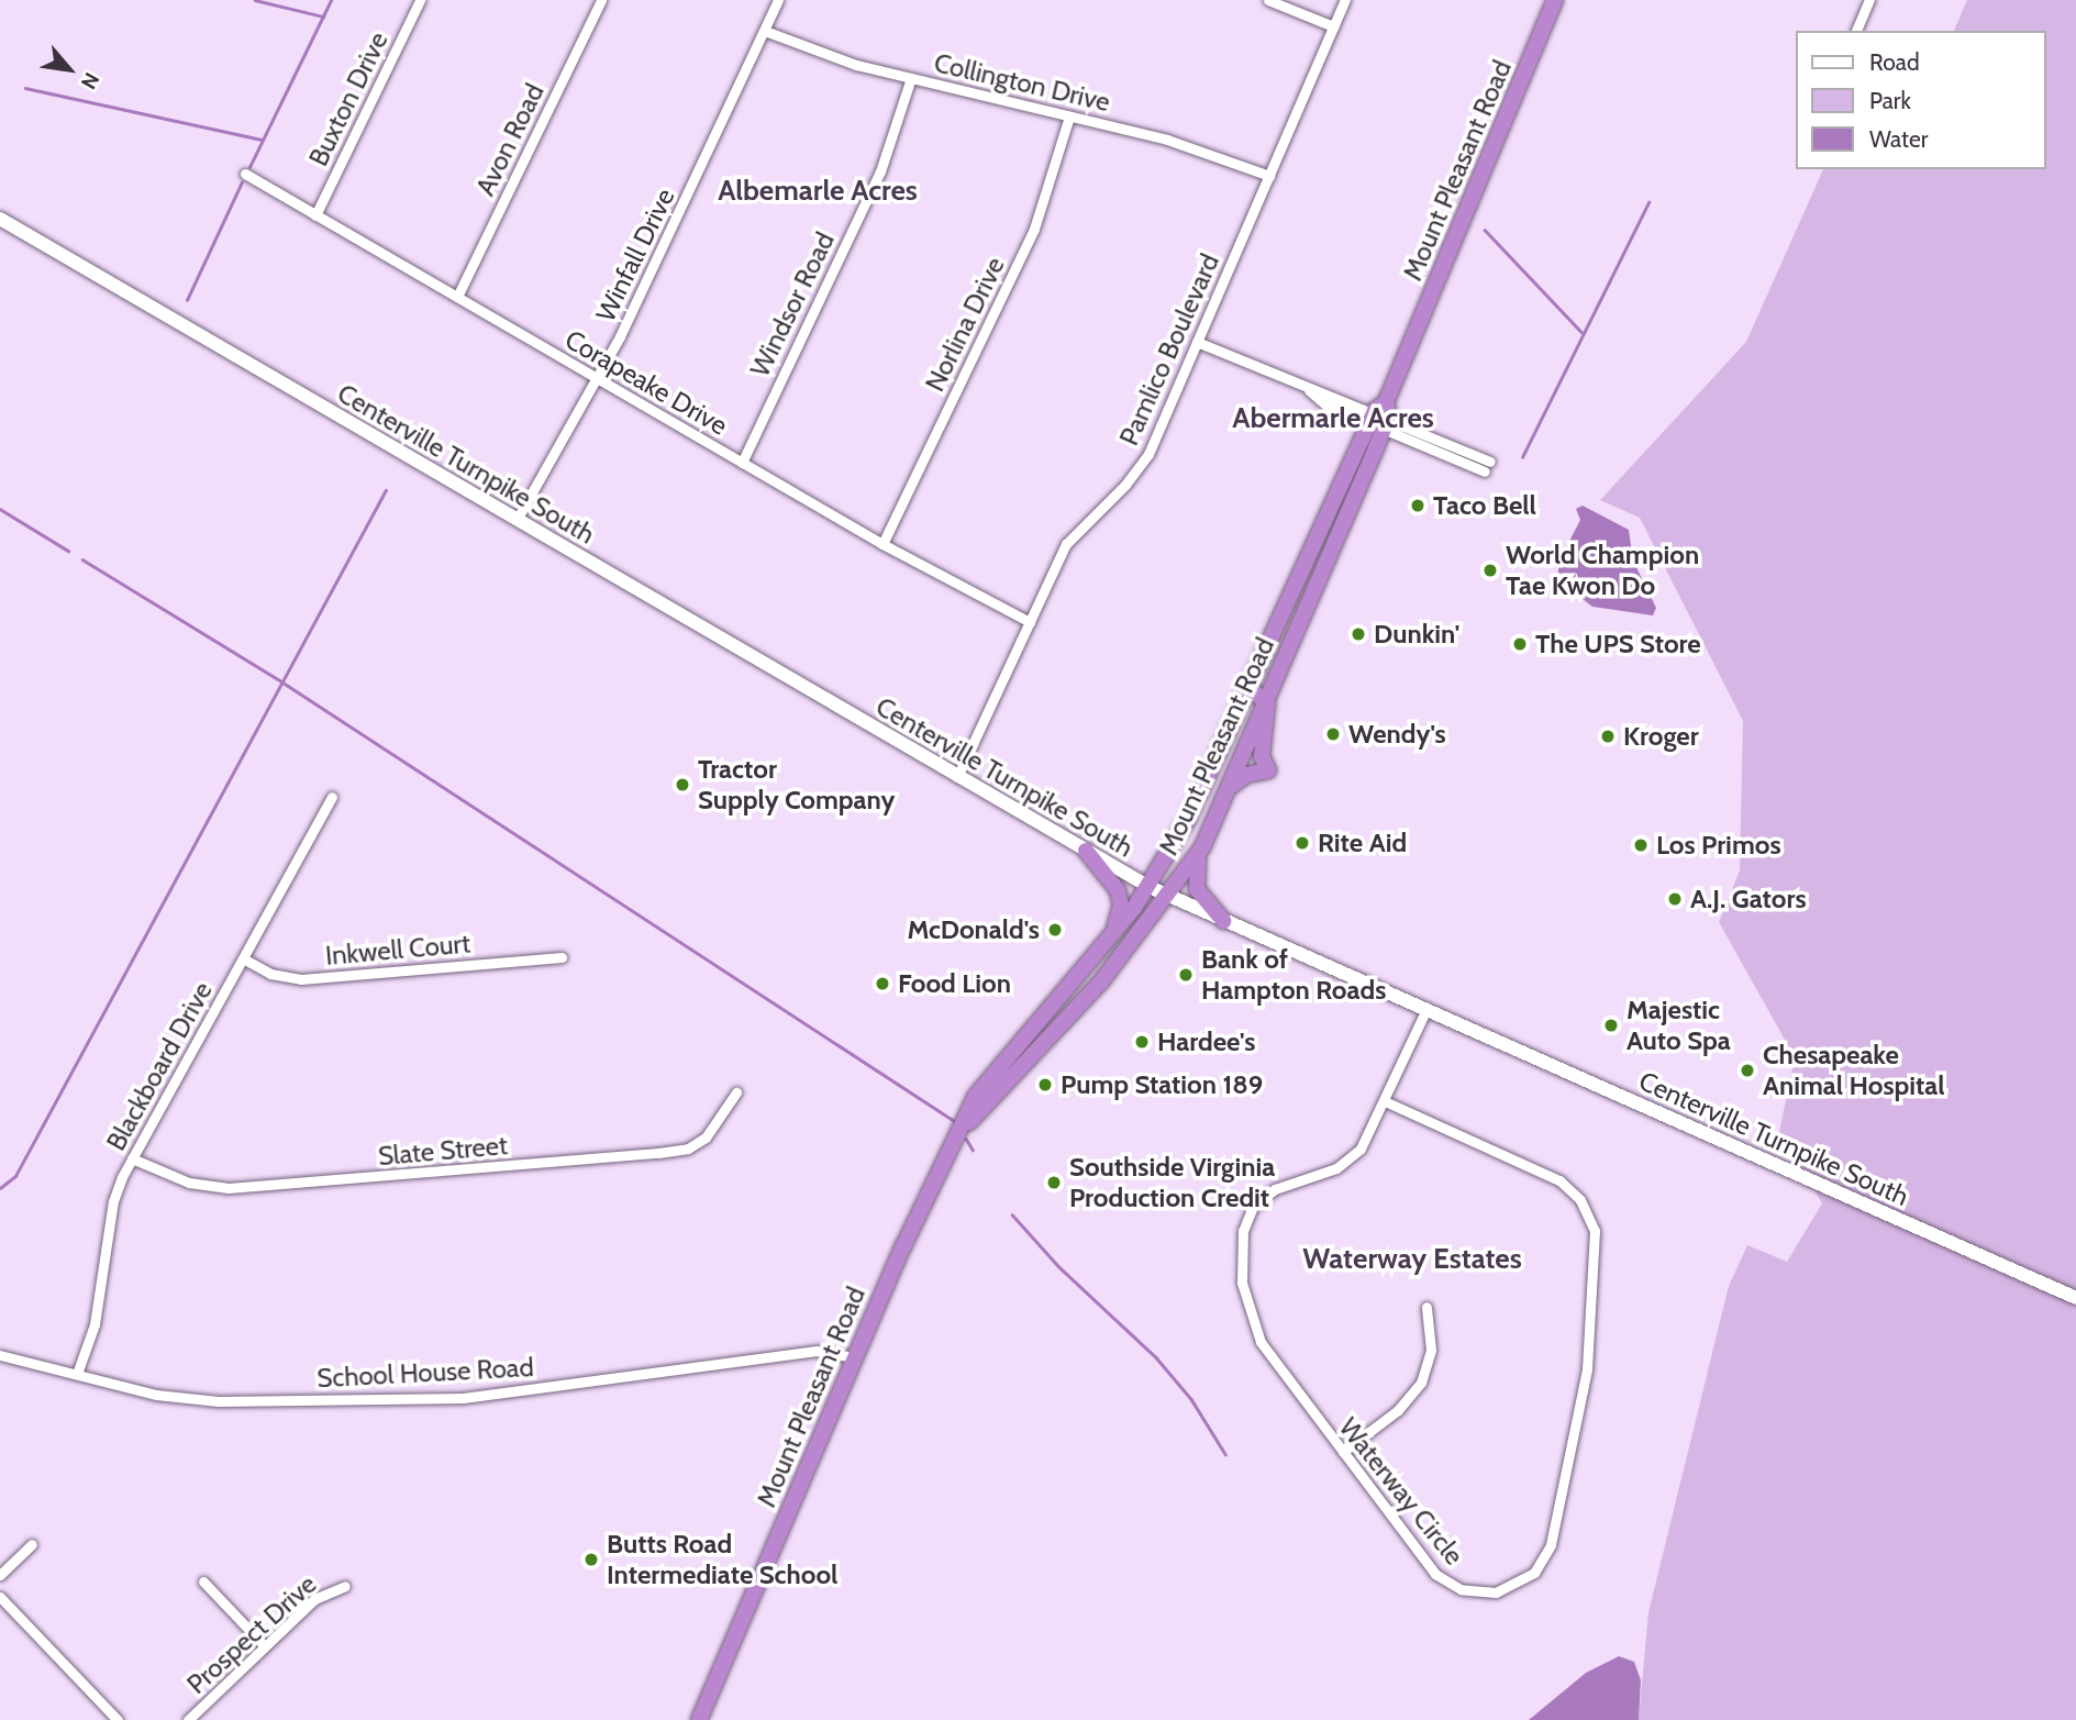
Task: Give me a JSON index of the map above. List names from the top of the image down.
{
  "streets": {
    "highway": ["Mount Pleasant Road"],
    "main road": ["Centerville Turnpike South"],
    "street": [
      "Collington Drive",
      "Buxton Drive",
      "Avon Road",
      "Winfall Drive",
      "Windsor Road",
      "Norlina Drive",
      "Pamlico Boulevard",
      "Corapeake Drive",
      "Inkwell Court",
      "Blackboard Drive",
      "Slate Street",
      "School House Road",
      "Waterway Circle",
      "Prospect Drive"
    ]
  },
  "crossings": [
    ["Collington Drive", "Winfall Drive"],
    ["Collington Drive", "Windsor Road"],
    ["Collington Drive", "Norlina Drive"],
    ["Collington Drive", "Pamlico Boulevard"],
    ["Buxton Drive", "Corapeake Drive"],
    ["Avon Road", "Corapeake Drive"],
    ["Mount Pleasant Road", "Centerville Turnpike South"],
    ["Mount Pleasant Road", "School House Road"],
    ["Winfall Drive", "Corapeake Drive"],
    ["Winfall Drive", "Centerville Turnpike South"],
    ["Windsor Road", "Corapeake Drive"],
    ["Norlina Drive", "Corapeake Drive"],
    ["Pamlico Boulevard", "Corapeake Drive"],
    ["Pamlico Boulevard", "Centerville Turnpike South"],
    ["Centerville Turnpike South", "Waterway Circle"],
    ["Inkwell Court", "Blackboard Drive"],
    ["Blackboard Drive", "Slate Street"],
    ["Blackboard Drive", "School House Road"]
  ],
  "districts": ["Albemarle Acres", "Abermarle Acres", "Waterway Estates"],
  "places": [
    "Taco Bell",
    "World Champion Tae Kwon Do",
    "Dunkin'",
    "The UPS Store",
    "Wendy's",
    "Kroger",
    "Tractor Supply Company",
    "Rite Aid",
    "Los Primos",
    "A.J. Gators",
    "McDonald's",
    "Bank of Hampton Roads",
    "Food Lion",
    "Majestic Auto Spa",
    "Hardee's",
    "Chesapeake Animal Hospital",
    "Pump Station 189",
    "Southside Virginia Production Credit",
    "Butts Road Intermediate School"
  ],
  "legend": ["Road", "Park", "Water"],
  "north": "bottom right"
}
